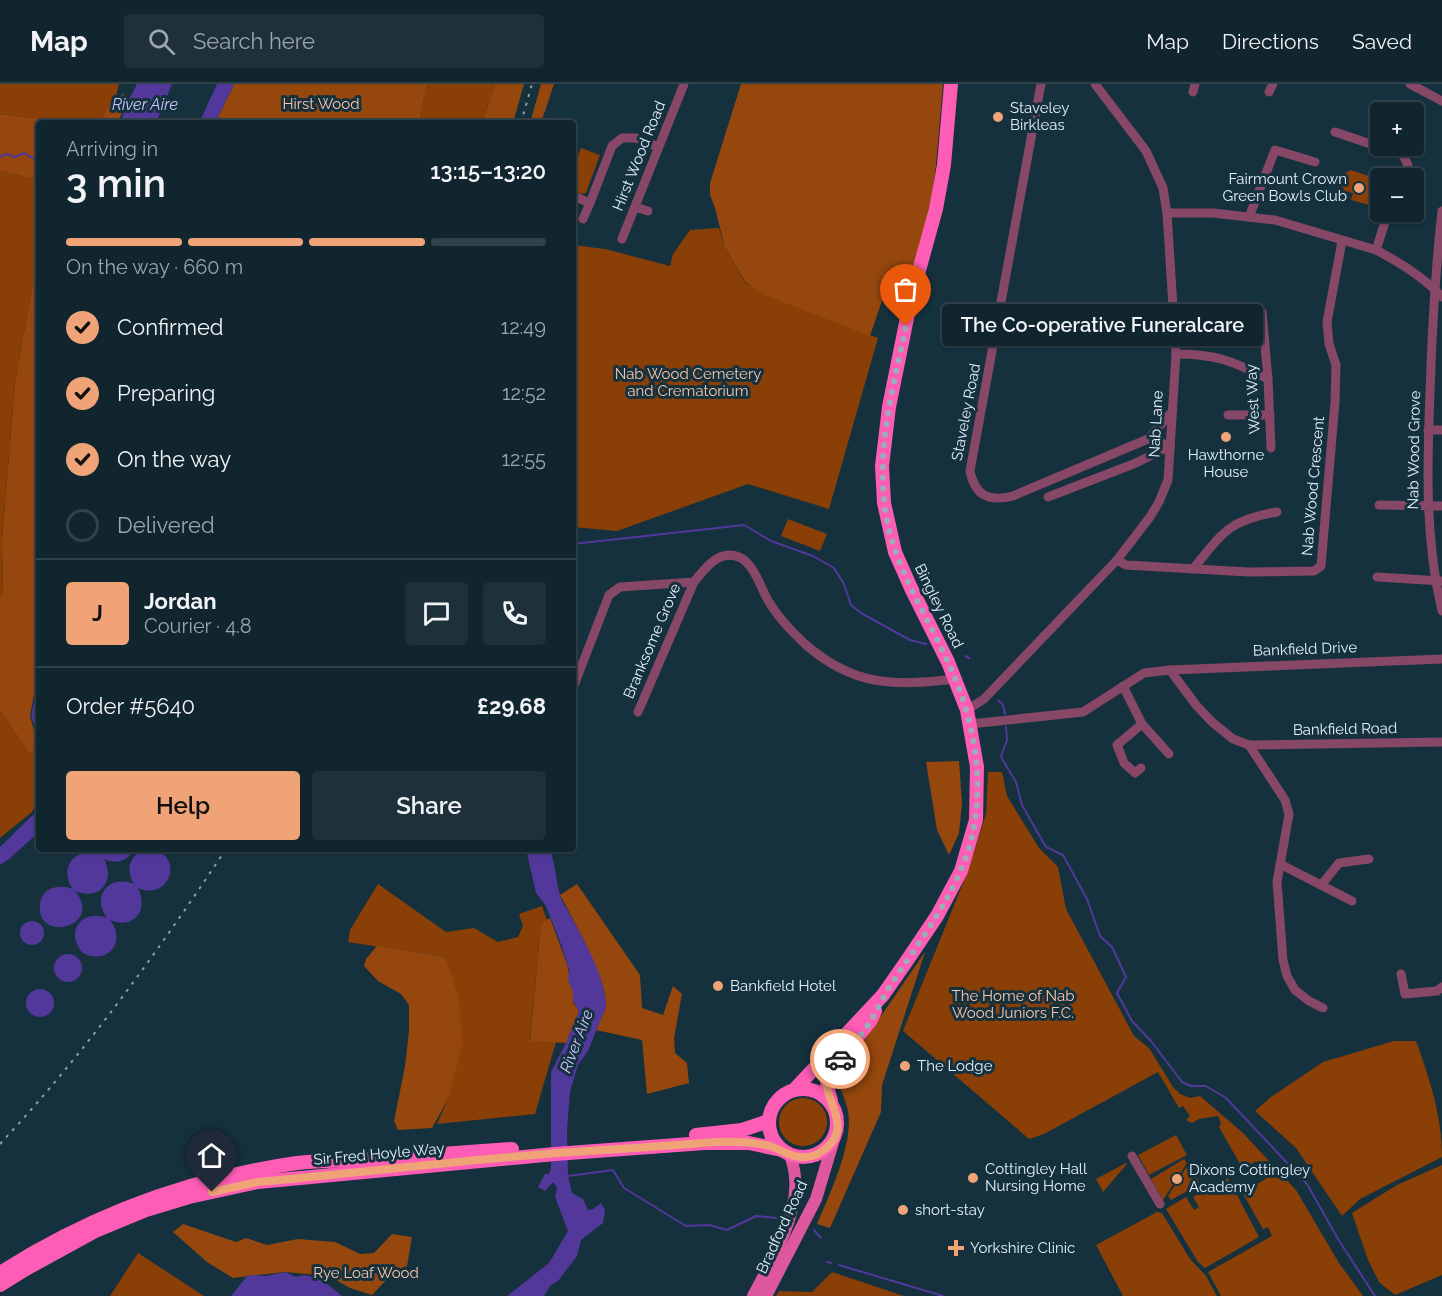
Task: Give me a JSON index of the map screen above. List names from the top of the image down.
{
  "streets": {
    "highway": ["Bingley Road", "Sir Fred Hoyle Way"],
    "main road": ["Bradford Road"],
    "street": [
      "Hirst Wood Road",
      "West Way",
      "Staveley Road",
      "Nab Lane",
      "Nab Wood Grove",
      "Nab Wood Crescent",
      "Branksome Grove",
      "Bankfield Drive",
      "Bankfield Road"
    ]
  },
  "crossings": [
    ["Staveley Road", "Nab Lane"],
    ["Nab Lane", "Nab Wood Crescent"],
    ["Nab Lane", "Bingley Road"],
    ["Nab Lane", "Bankfield Drive"],
    ["Bingley Road", "Bankfield Drive"],
    ["Bingley Road", "Sir Fred Hoyle Way"],
    ["Bingley Road", "Bradford Road"],
    ["Sir Fred Hoyle Way", "Bradford Road"]
  ],
  "water": ["River Aire"],
  "parks": [
    "Hirst Wood",
    "Nab Wood Cemetery and Crematorium",
    "The Home of Nab Wood Juniors F.C.",
    "Rye Loaf Wood"
  ],
  "places": {
    "other": [
      "Staveley Birkleas",
      "Fairmount Crown Green Bowls Club",
      "The Co-operative Funeralcare",
      "Hawthorne House",
      "Bankfield Hotel",
      "The Lodge",
      "Cottingley Hall Nursing Home",
      "Dixons Cottingley Academy",
      "short-stay"
    ],
    "health": ["Yorkshire Clinic"]
  },
  "page": {
    "header": "Map",
    "search": "Search here",
    "nav": ["Map", "Directions", "Saved"],
    "map_buttons": ["+", "−"],
    "heading": ["3 min", "Arriving in", "13:15–13:20"],
    "panel": [
      "Jordan",
      "Courier · 4.8",
      "Order #5640",
      "£29.68"
    ],
    "bar": "On the way · 660 m",
    "list": [
      ["Confirmed", "12:49"],
      ["Preparing", "12:52"],
      ["On the way", "12:55"],
      "Delivered"
    ],
    "bubble": "The Co-operative Funeralcare",
    "round": "J",
    "buttons": ["Help", "Share"]
  }
}
